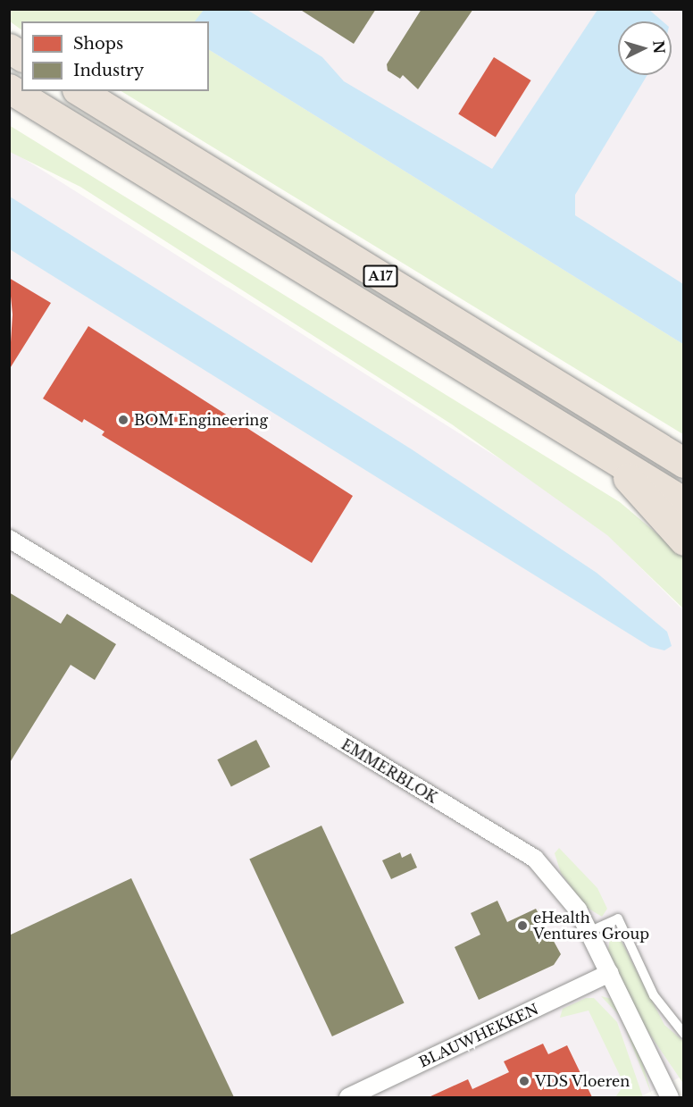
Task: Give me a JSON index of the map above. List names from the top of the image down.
{
  "streets": {
    "highway": ["A17"],
    "street": ["EMMERBLOK", "BLAUWHEKKEN"]
  },
  "crossings": [
    ["EMMERBLOK", "BLAUWHEKKEN"]
  ],
  "places": ["BOM Engineering", "eHealth Ventures Group", "VDS Vloeren"],
  "legend": ["Shops", "Industry"],
  "north": "right"
}
